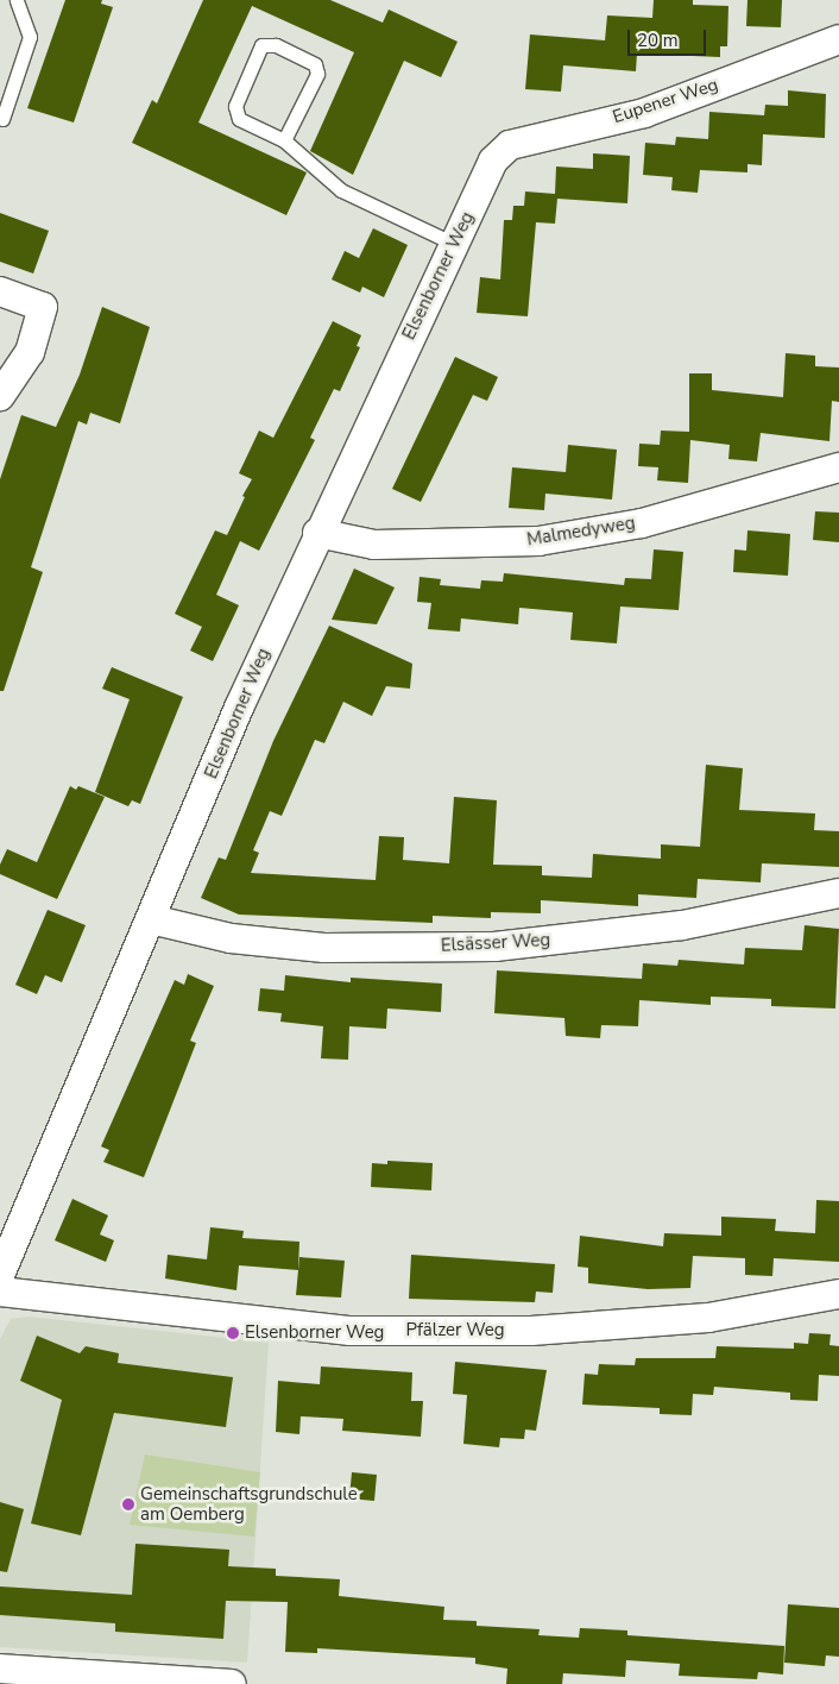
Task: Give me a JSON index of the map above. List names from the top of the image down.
{
  "streets": {
    "street": [
      "Eupener Weg",
      "Elsenborner Weg",
      "Malmedyweg",
      "Elsässer Weg",
      "Pfälzer Weg"
    ]
  },
  "crossings": [
    ["Eupener Weg", "Elsenborner Weg"],
    ["Elsenborner Weg", "Malmedyweg"],
    ["Elsenborner Weg", "Elsässer Weg"]
  ],
  "places": ["Elsenborner Weg", "Gemeinschaftsgrundschule am Oemberg"],
  "scale_bar": "20 m"
}
